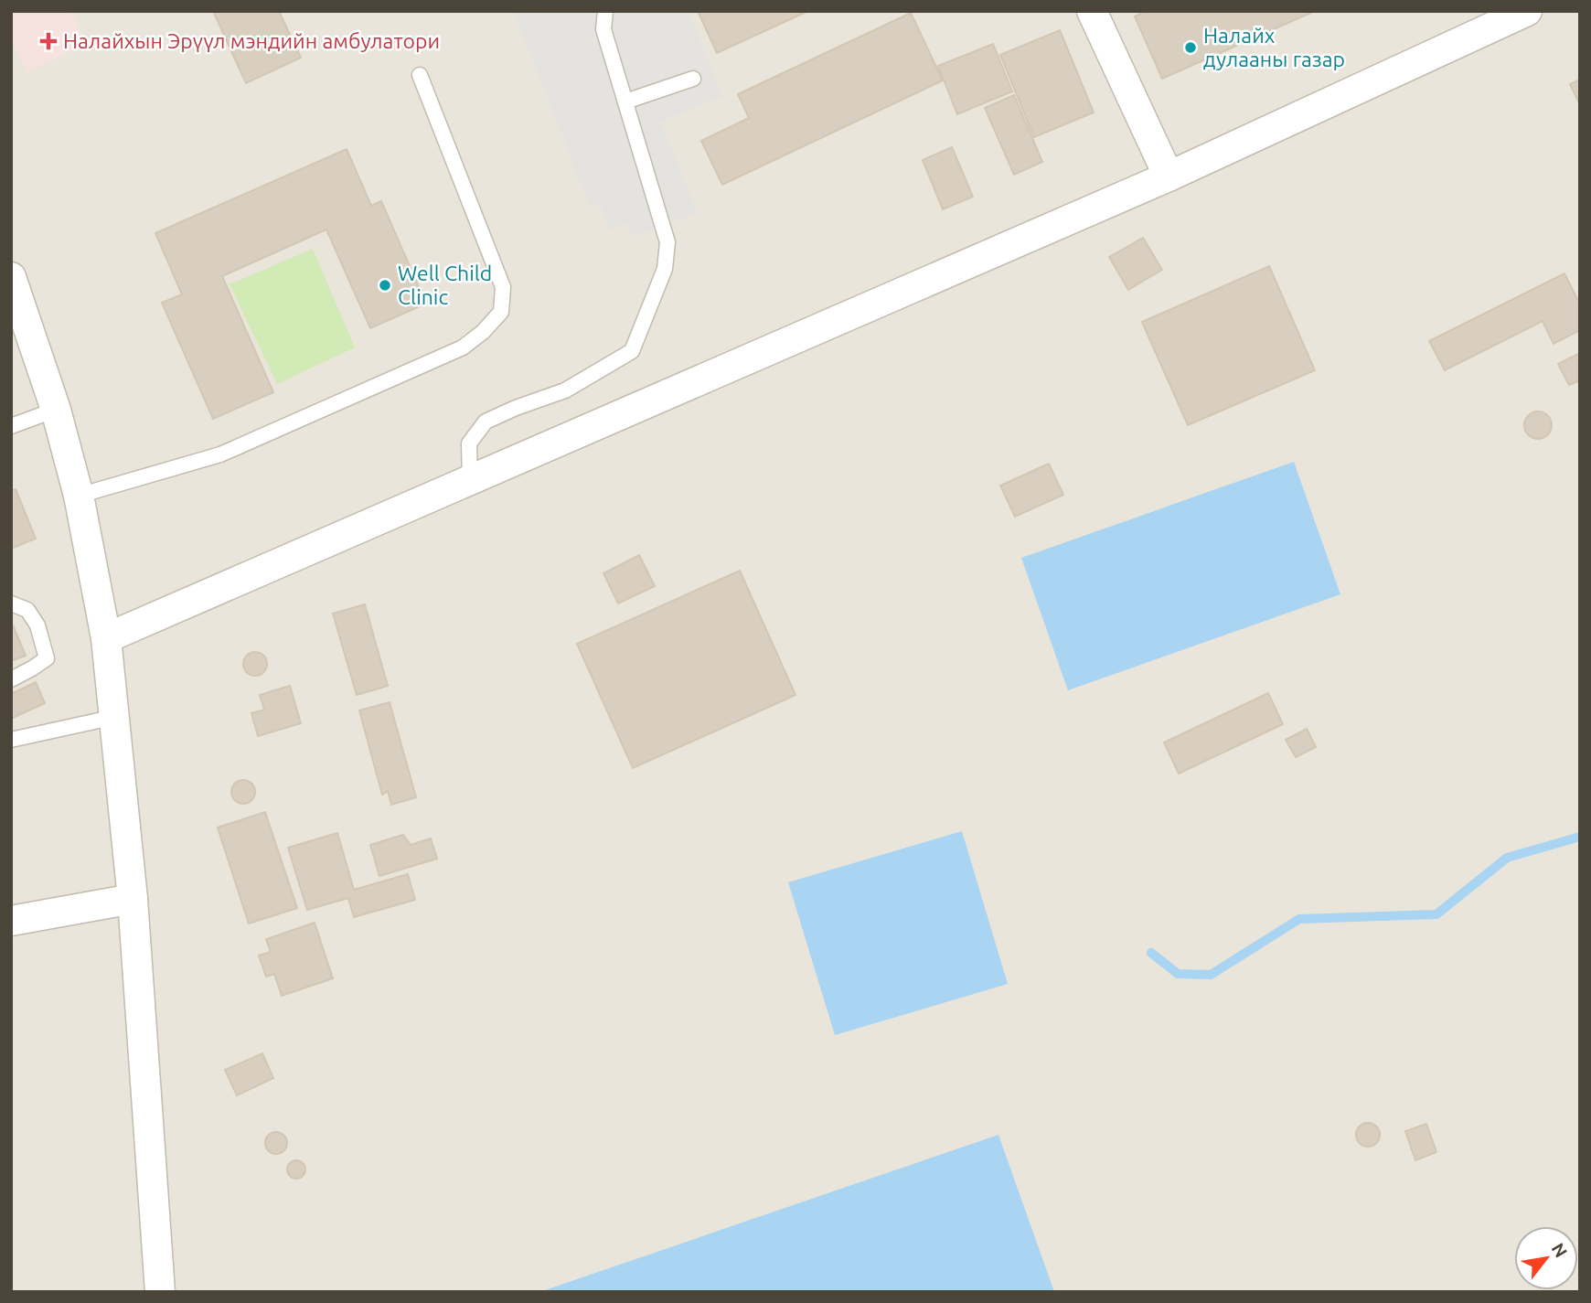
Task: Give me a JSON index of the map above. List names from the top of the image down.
{
  "places": {
    "health": ["Налайхын Эрүүл мэндийн амбулатори"],
    "other": ["Налайх дулааны газар", "Well Child Clinic"]
  },
  "north": "top right"
}
